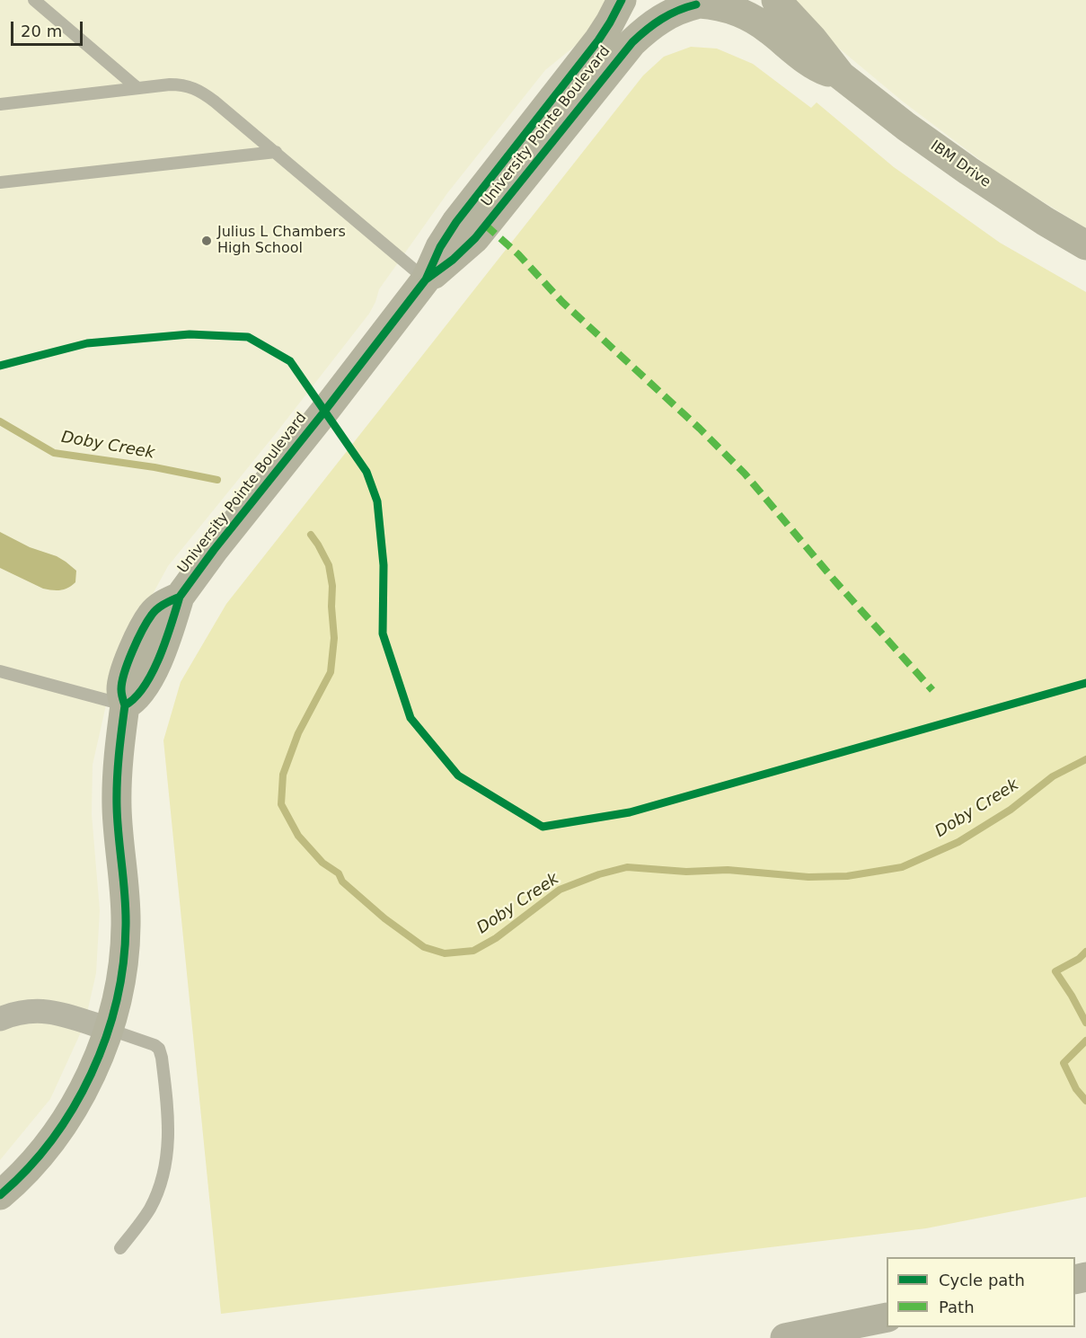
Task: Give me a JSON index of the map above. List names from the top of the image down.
{
  "streets": {
    "street": ["University Pointe Boulevard", "IBM Drive"]
  },
  "crossings": [
    ["University Pointe Boulevard", "IBM Drive"]
  ],
  "water": ["Doby Creek"],
  "places": ["Julius L Chambers High School"],
  "legend": ["Cycle path", "Path"],
  "scale_bar": "20 m"
}
